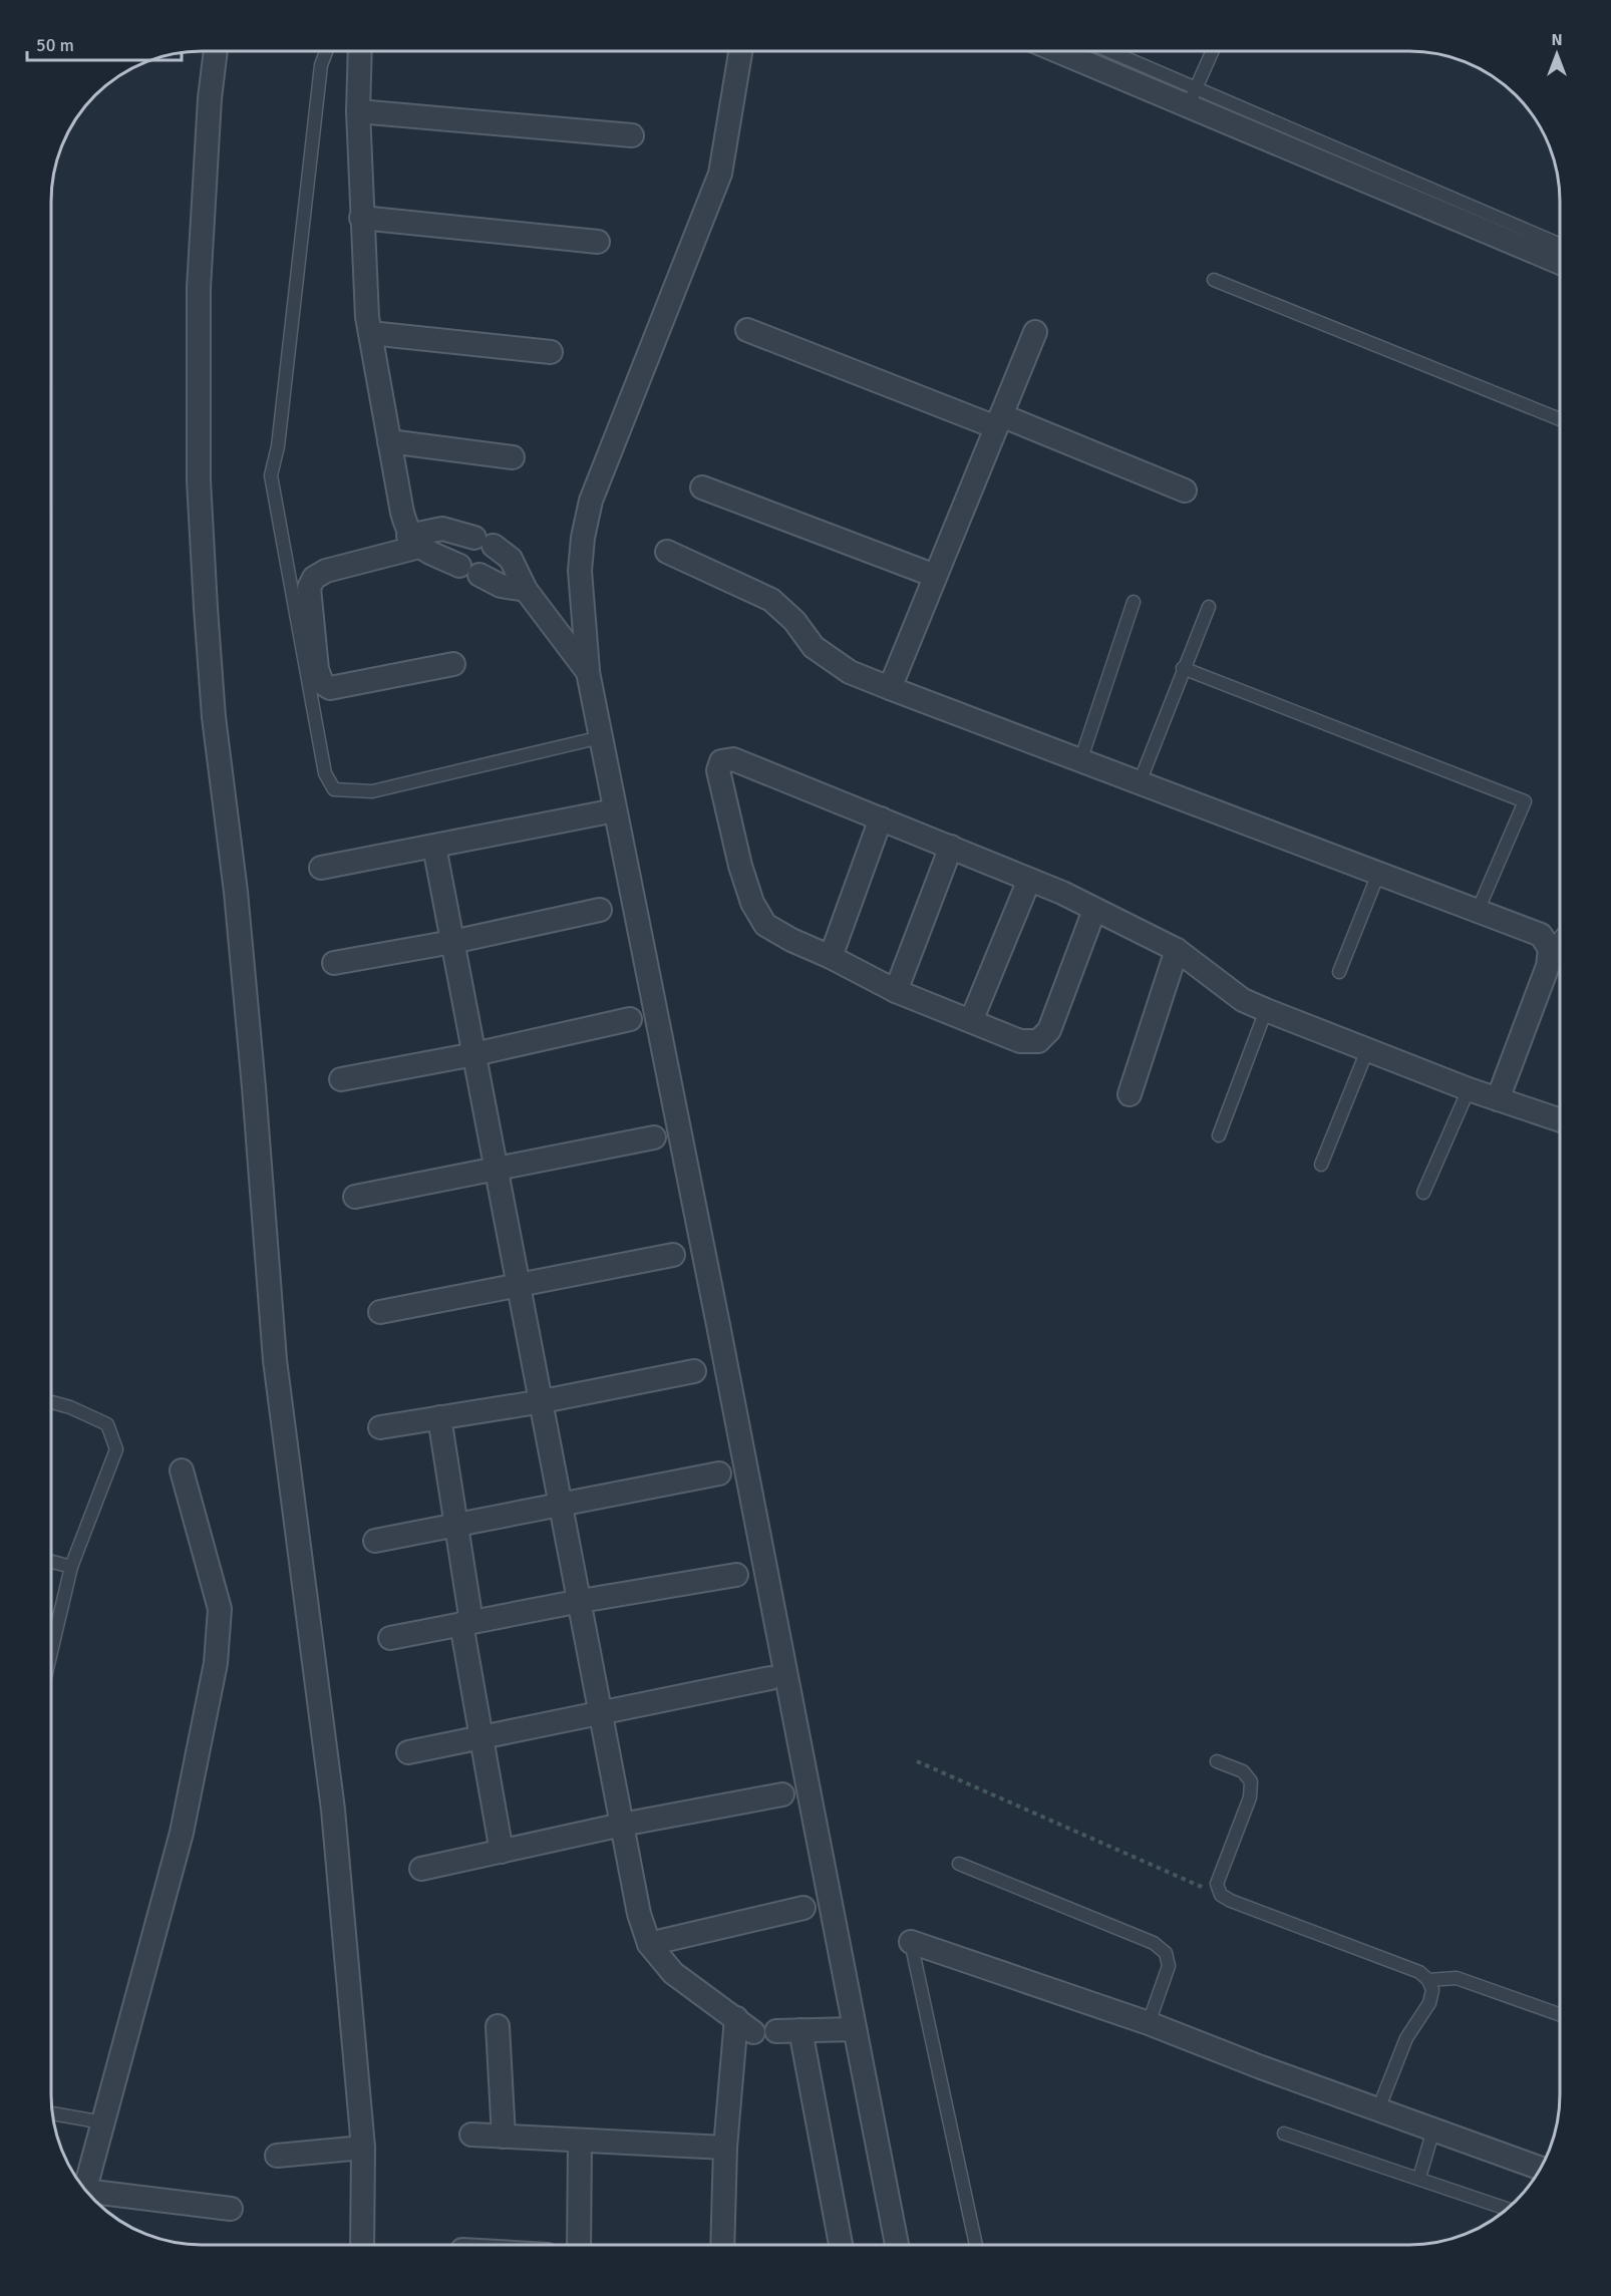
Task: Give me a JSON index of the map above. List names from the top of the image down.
{
  "scale_bar": "50 m",
  "north": "top"
}
